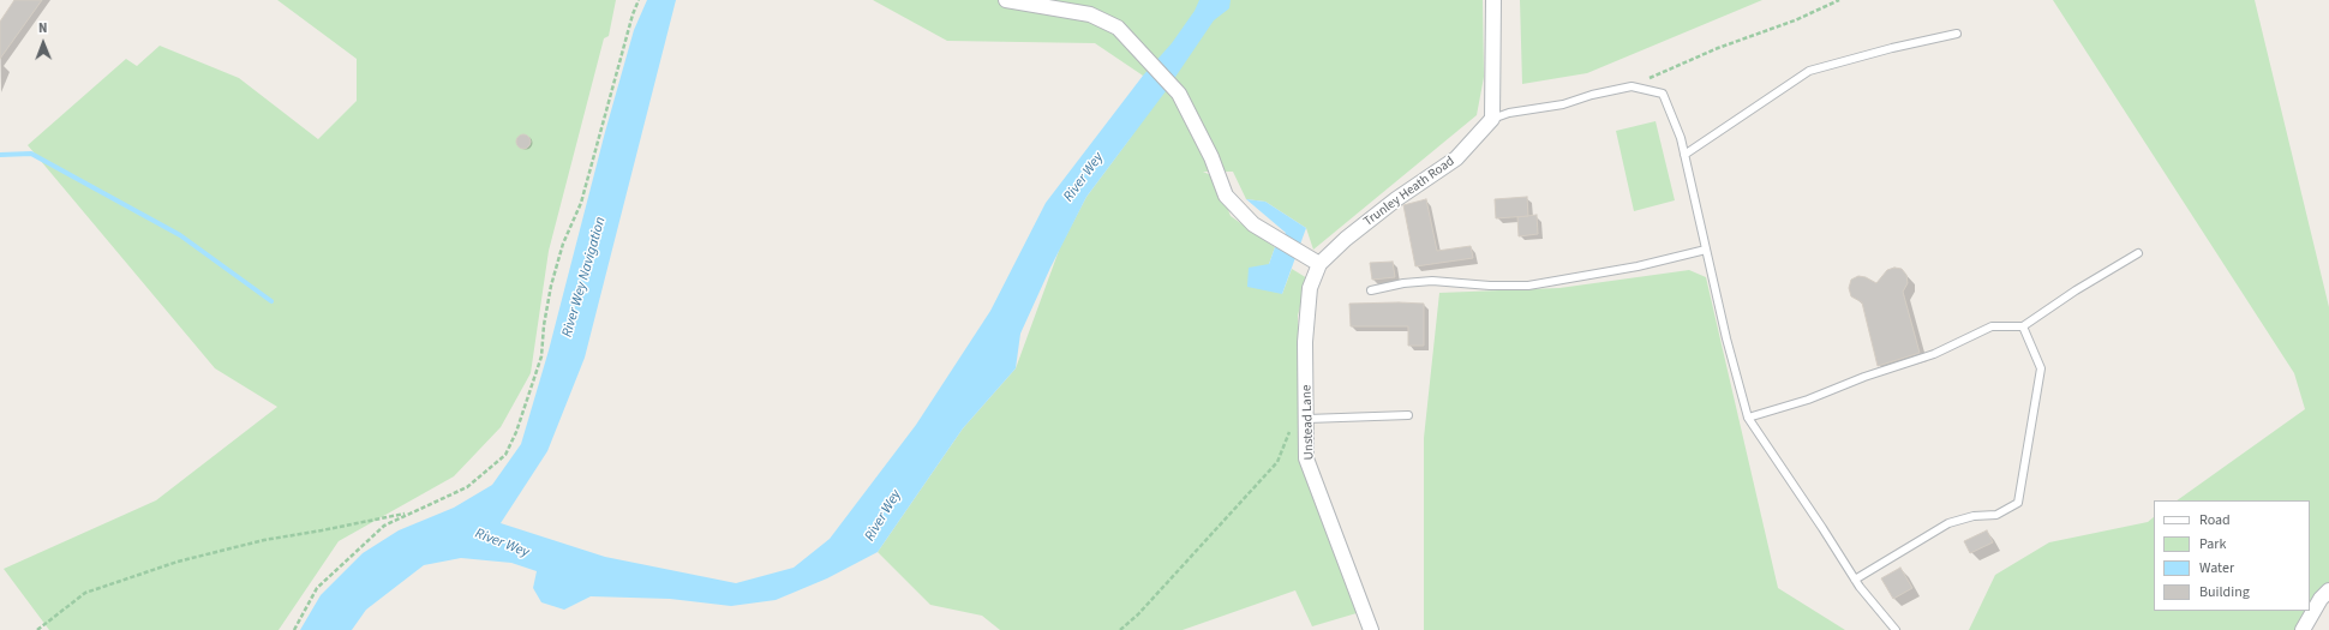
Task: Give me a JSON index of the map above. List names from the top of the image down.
{
  "streets": {
    "street": ["Trunley Heath Road", "Unstead Lane"]
  },
  "crossings": [
    ["Trunley Heath Road", "Unstead Lane"]
  ],
  "water": ["River Wey", "River Wey Navigation"],
  "legend": [
    "Road",
    "Park",
    "Water",
    "Building"
  ],
  "north": "top"
}
